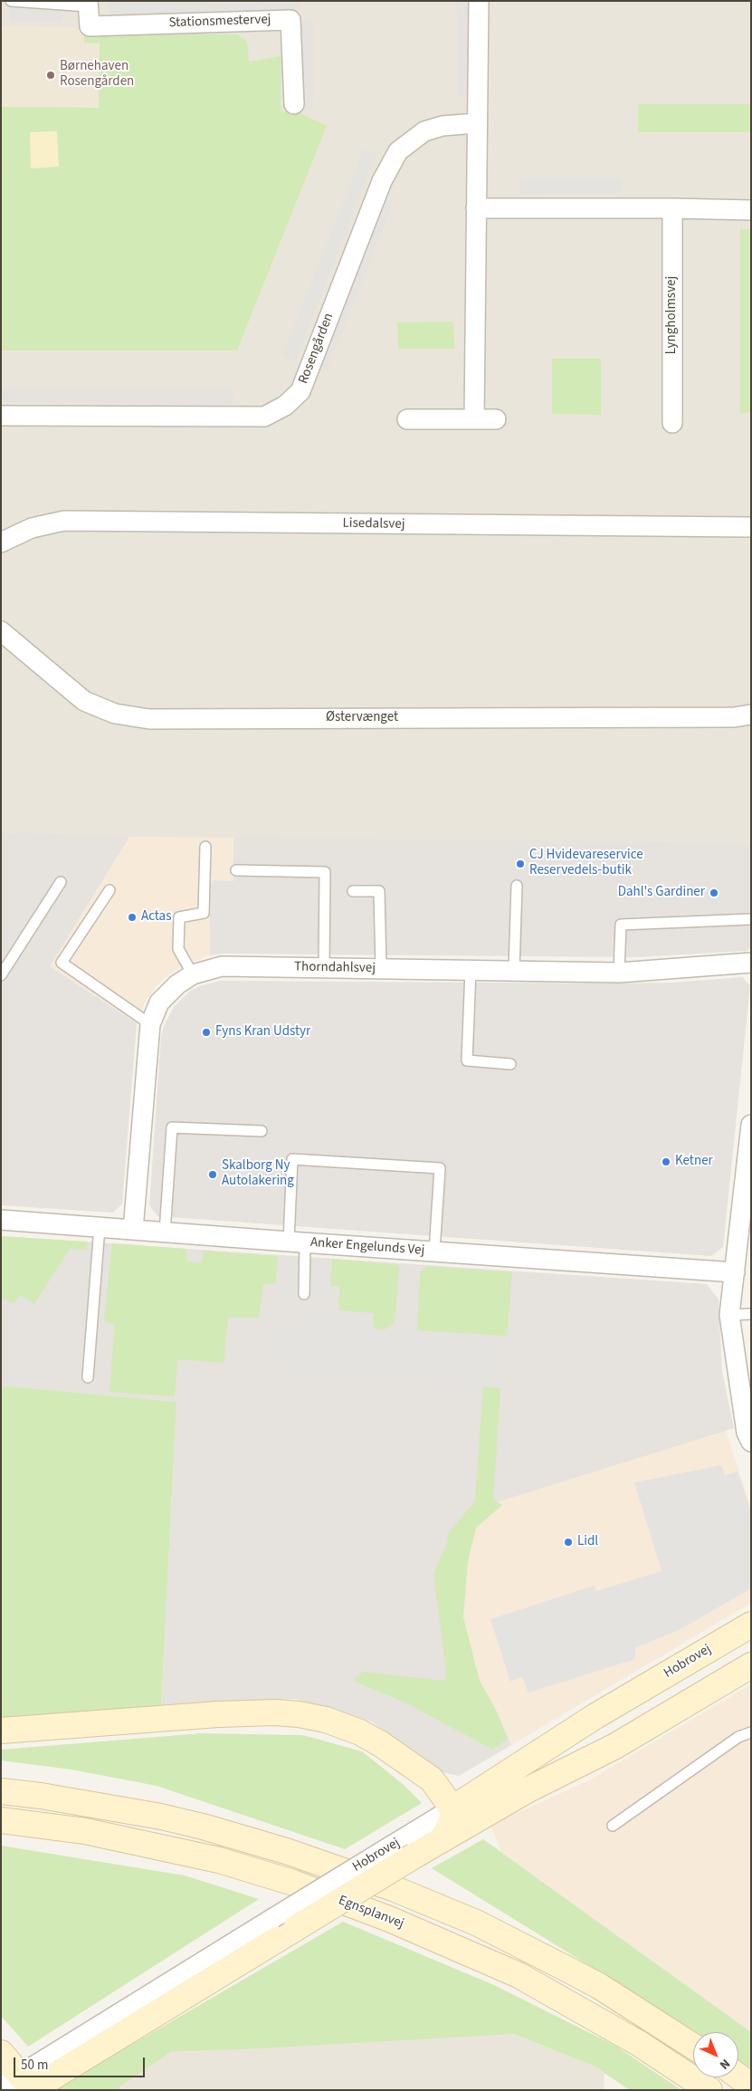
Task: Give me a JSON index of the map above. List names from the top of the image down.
{
  "streets": {
    "main road": ["Hobrovej", "Egnsplanvej"],
    "street": [
      "Stationsmestervej",
      "Lyngholmsvej",
      "Rosengården",
      "Lisedalsvej",
      "Østervænget",
      "Thorndahlsvej",
      "Anker Engelunds Vej"
    ]
  },
  "crossings": [
    ["Thorndahlsvej", "Anker Engelunds Vej"]
  ],
  "places": [
    "Børnehaven Rosengården",
    "CJ Hvidevareservice Reservedels-butik",
    "Dahl's Gardiner",
    "Actas",
    "Fyns Kran Udstyr",
    "Ketner",
    "Skalborg Ny Autolakering",
    "Lidl"
  ],
  "scale_bar": "50 m",
  "north": "bottom right"
}
